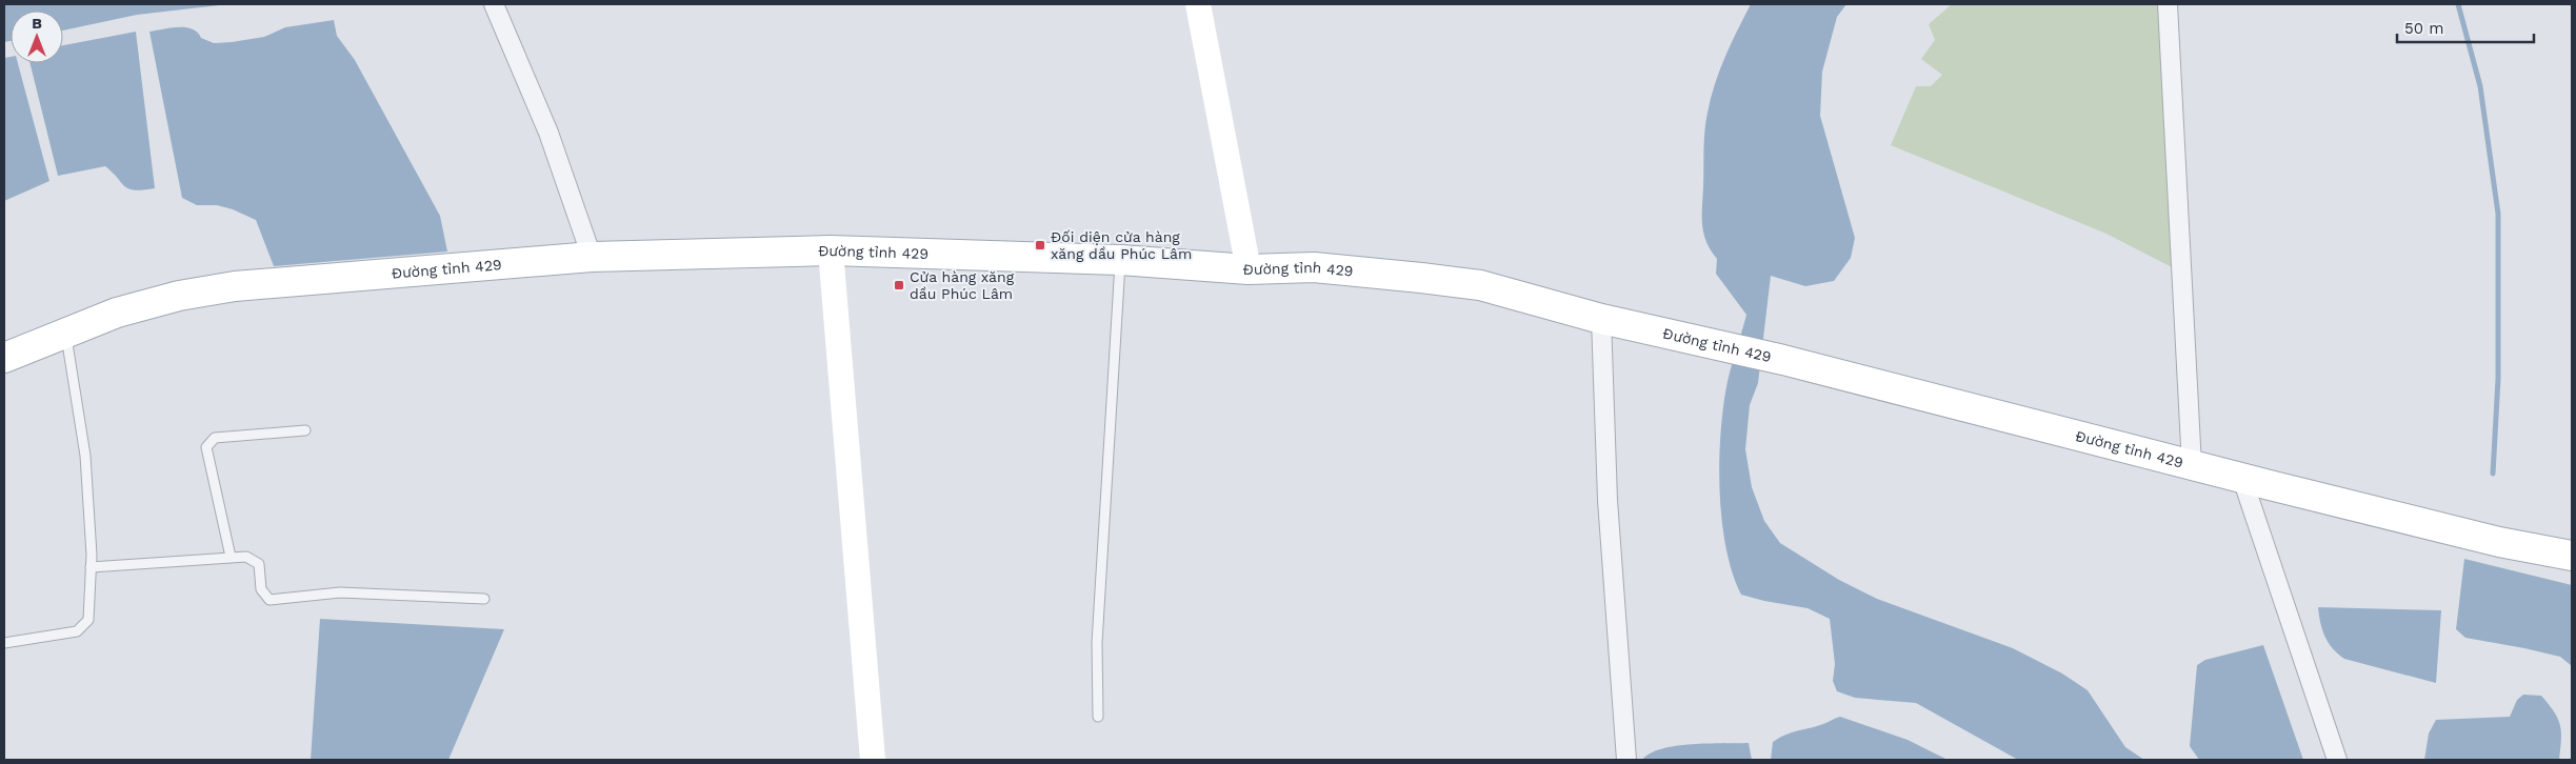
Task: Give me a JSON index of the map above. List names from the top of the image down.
{
  "streets": {
    "main road": ["Đường tỉnh 429"]
  },
  "places": {
    "transit": ["Đối diện cửa hàng xăng dầu Phúc Lâm", "Cửa hàng xăng dầu Phúc Lâm"]
  },
  "scale_bar": "50 m",
  "north": "top"
}
